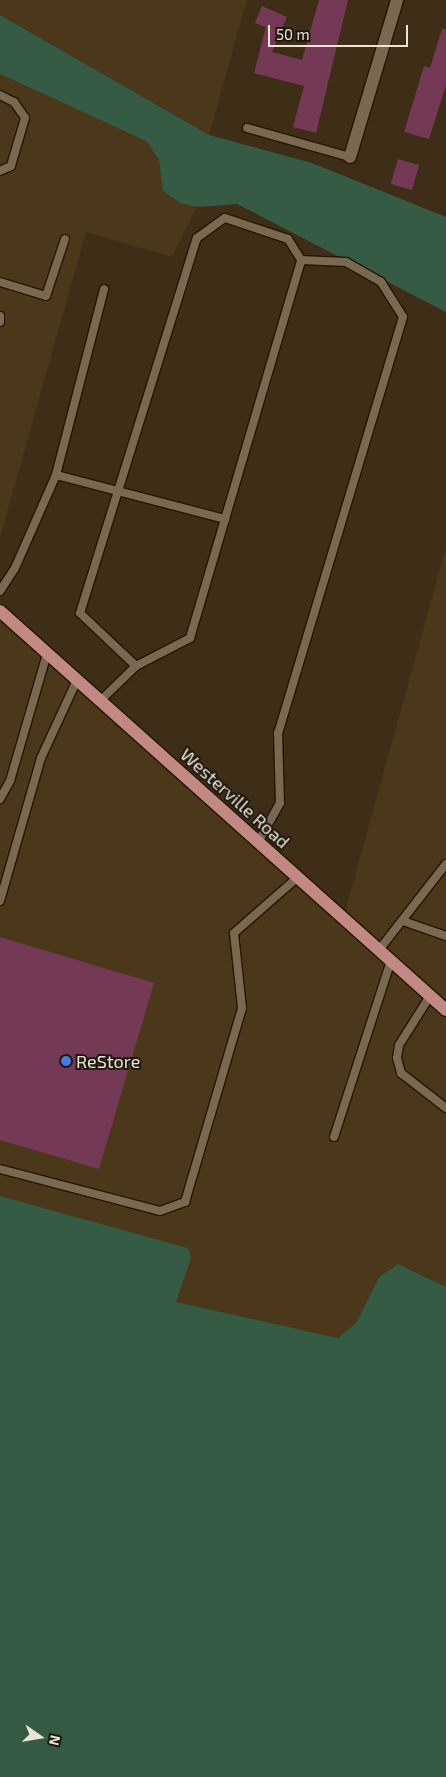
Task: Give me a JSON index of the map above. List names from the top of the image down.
{
  "streets": {
    "main road": ["Westerville Road"]
  },
  "places": ["ReStore"],
  "scale_bar": "50 m",
  "north": "right"
}
